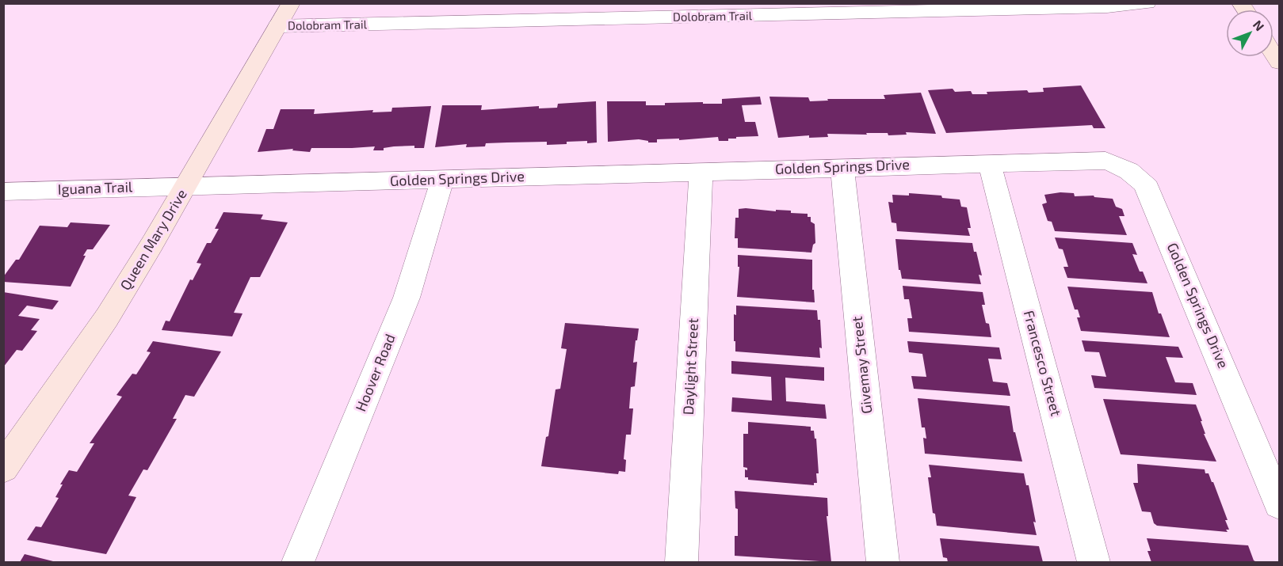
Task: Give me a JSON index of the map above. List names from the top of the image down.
{
  "streets": {
    "street": [
      "Dolobram Trail",
      "Golden Springs Drive",
      "Iguana Trail",
      "Queen Mary Drive",
      "Francesco Street",
      "Givemay Street",
      "Daylight Street",
      "Hoover Road"
    ]
  },
  "crossings": [
    ["Dolobram Trail", "Queen Mary Drive"],
    ["Golden Springs Drive", "Iguana Trail"],
    ["Golden Springs Drive", "Queen Mary Drive"],
    ["Golden Springs Drive", "Francesco Street"],
    ["Golden Springs Drive", "Givemay Street"],
    ["Golden Springs Drive", "Daylight Street"],
    ["Golden Springs Drive", "Hoover Road"],
    ["Iguana Trail", "Queen Mary Drive"]
  ],
  "north": "top right"
}
